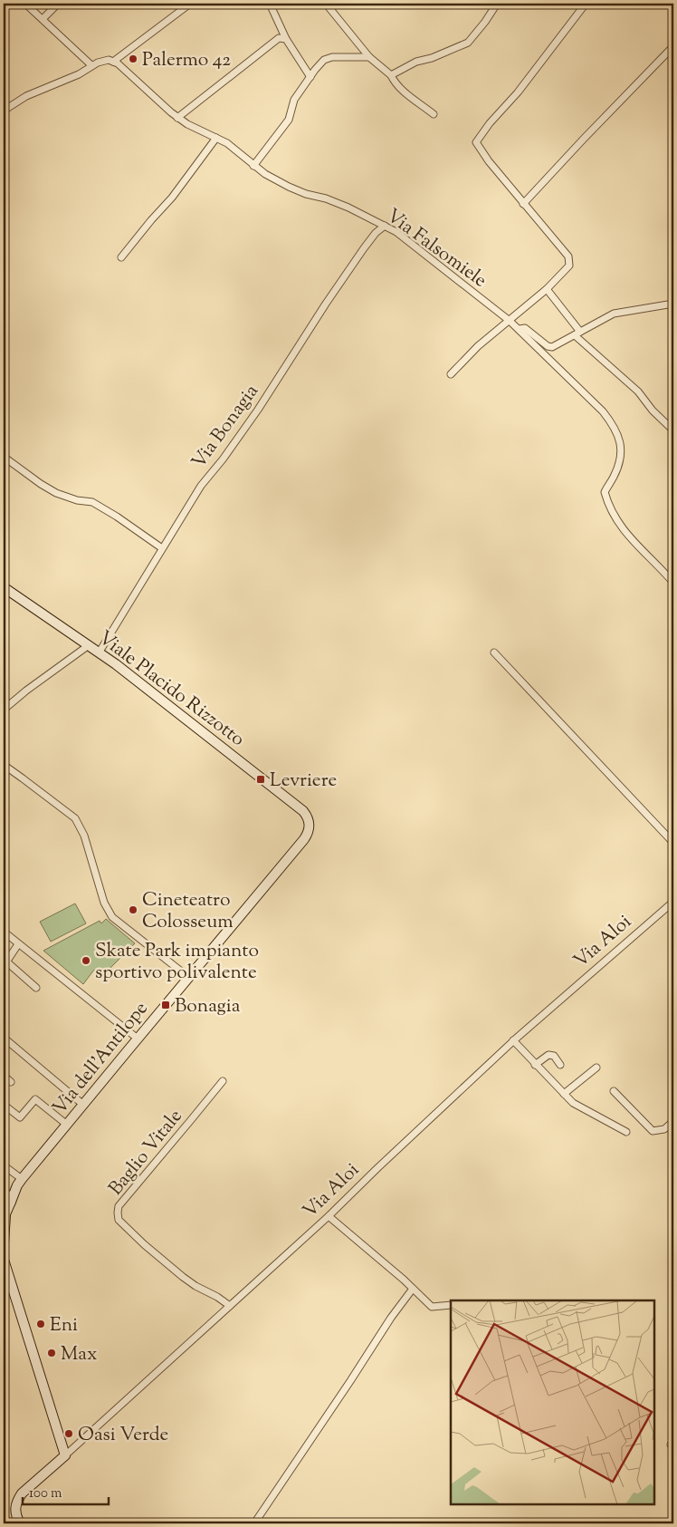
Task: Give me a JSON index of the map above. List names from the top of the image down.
{
  "streets": {
    "street": [
      "Via Falsomiele",
      "Via Bonagia",
      "Viale Placido Rizzotto",
      "Via Aloi",
      "Via dell'Antilope",
      "Baglio Vitale"
    ]
  },
  "crossings": [
    ["Via Falsomiele", "Via Bonagia"],
    ["Via Bonagia", "Viale Placido Rizzotto"],
    ["Viale Placido Rizzotto", "Via dell'Antilope"],
    ["Via Aloi", "Baglio Vitale"]
  ],
  "places": {
    "other": [
      "Palermo 42",
      "Cineteatro Colosseum",
      "Skate Park impianto sportivo polivalente",
      "Eni",
      "Max",
      "Oasi Verde"
    ],
    "transit": ["Levriere", "Bonagia"]
  },
  "scale_bar": "100 m"
}
